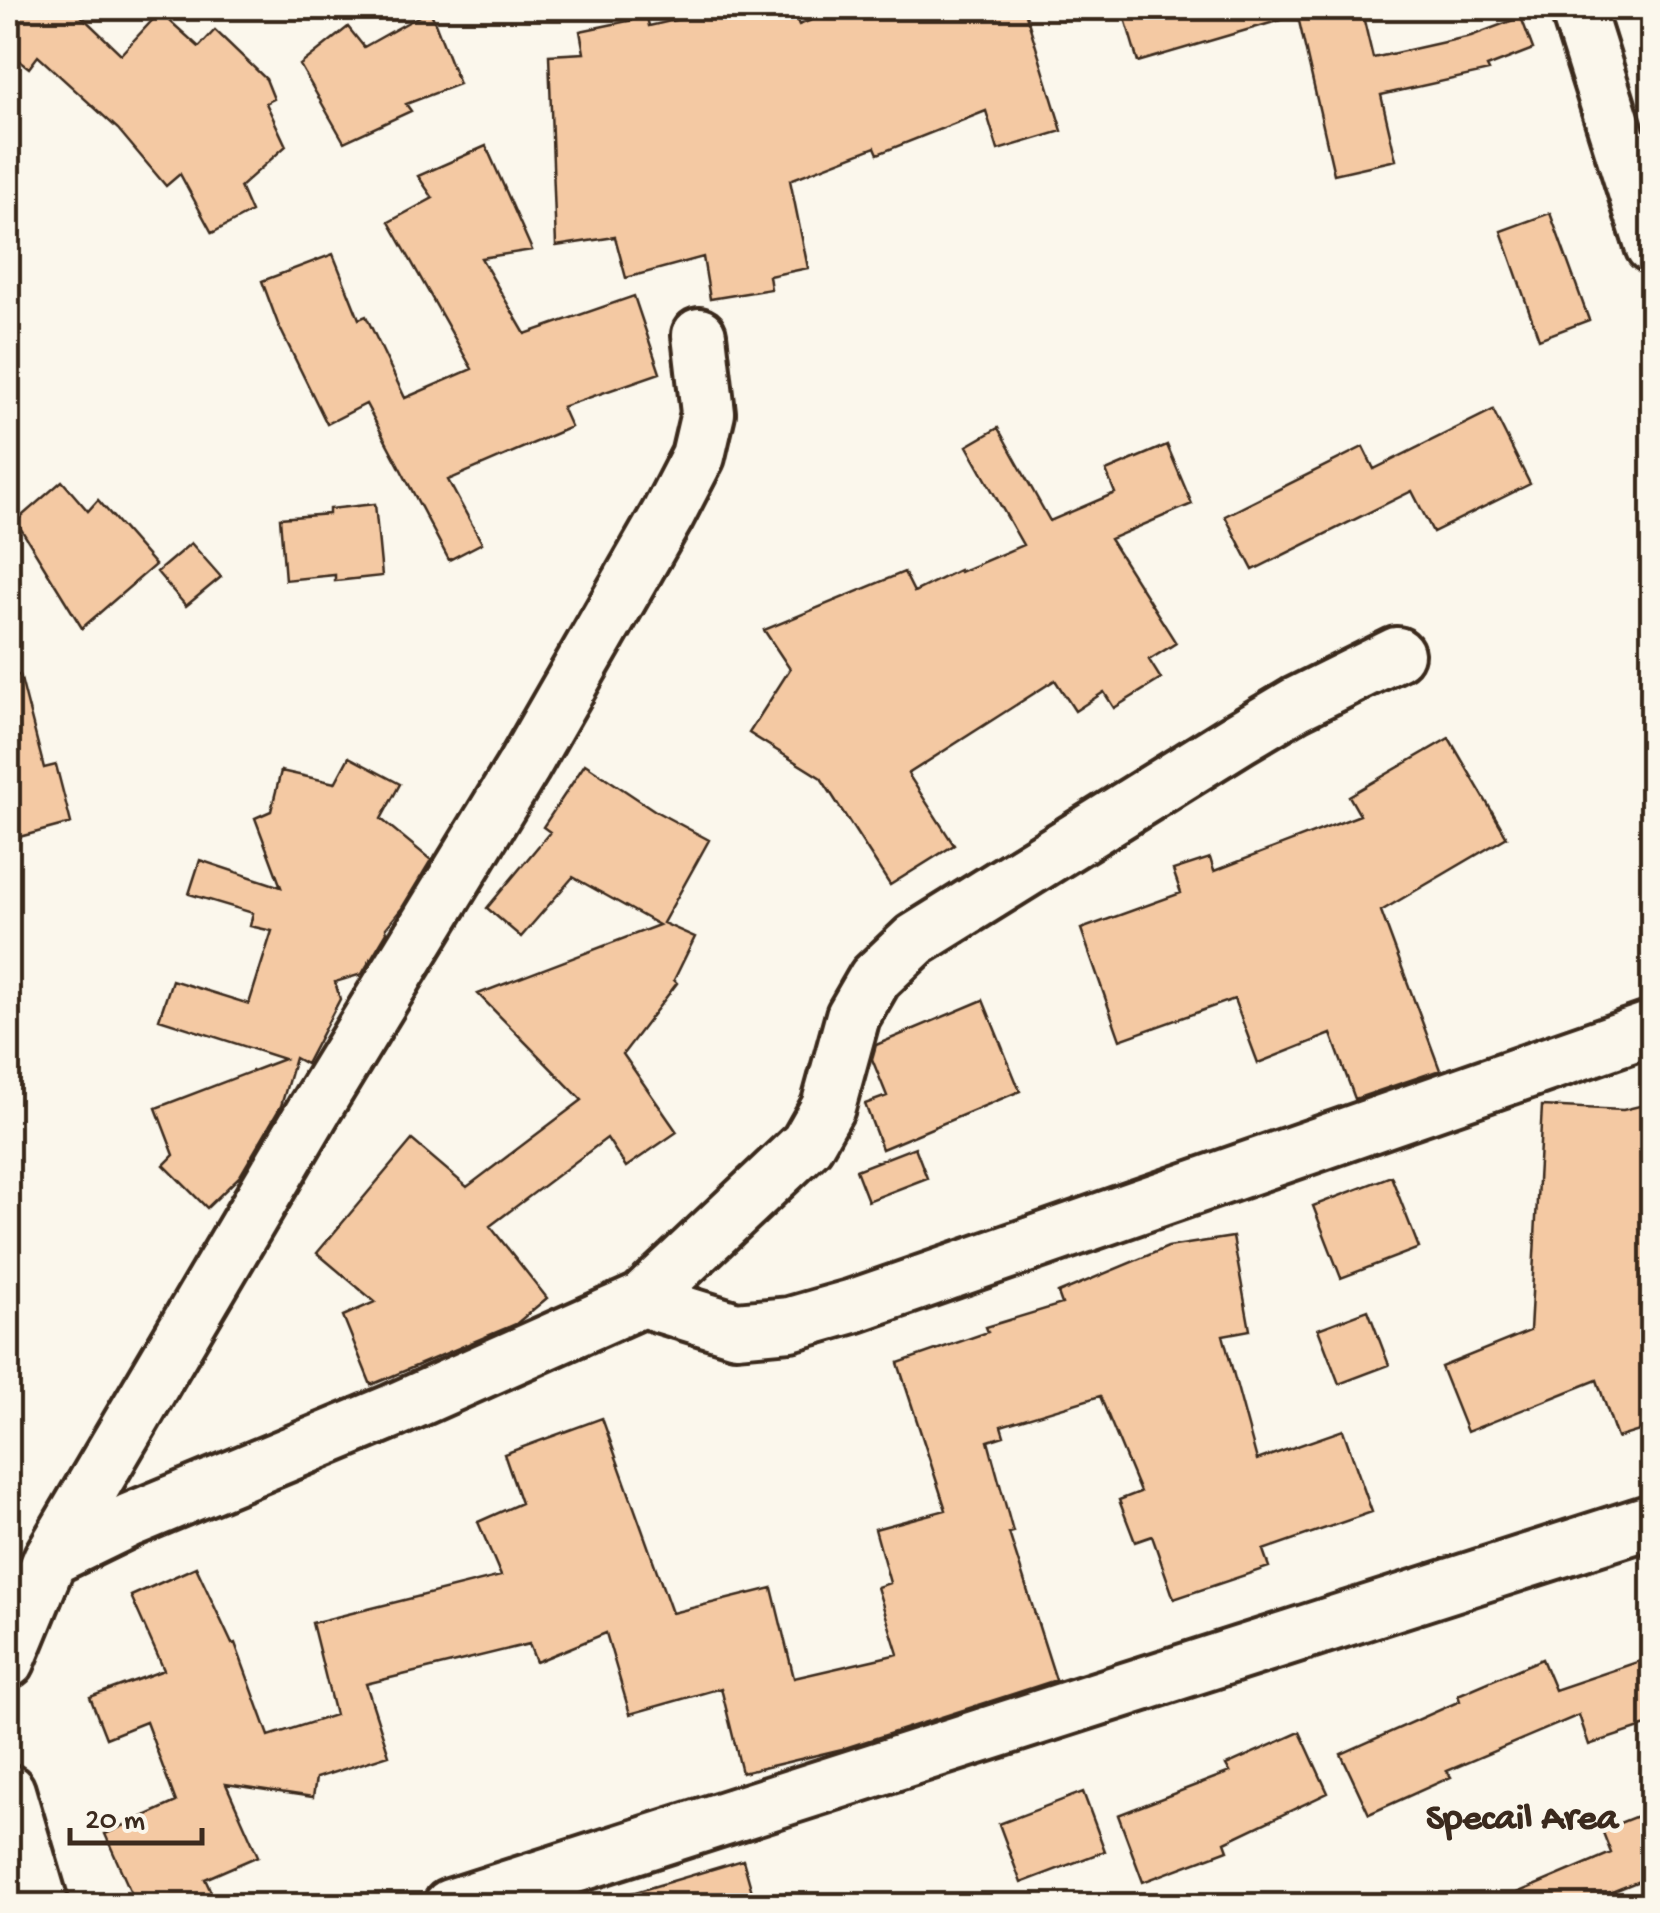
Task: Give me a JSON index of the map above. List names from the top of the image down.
{
  "districts": ["Specail Area"],
  "scale_bar": "20 m"
}
